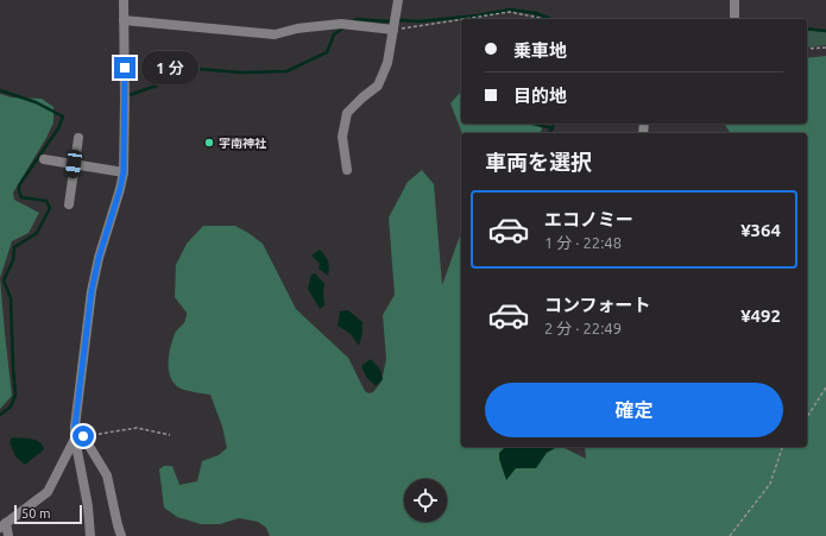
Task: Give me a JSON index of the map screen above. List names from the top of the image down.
{
  "places": ["宇南神社"],
  "scale_bar": "50 m",
  "page": {
    "banner": ["乗車地", "目的地"],
    "bubble": "1 分",
    "heading": "車両を選択",
    "list": [
      {
        "name": "エコノミー",
        "note": "1 分 · 22:48",
        "value": "¥364"
      },
      {
        "name": "コンフォート",
        "note": "2 分 · 22:49",
        "value": "¥492"
      }
    ],
    "buttons": "確定",
    "scale": "50 m"
  }
}
